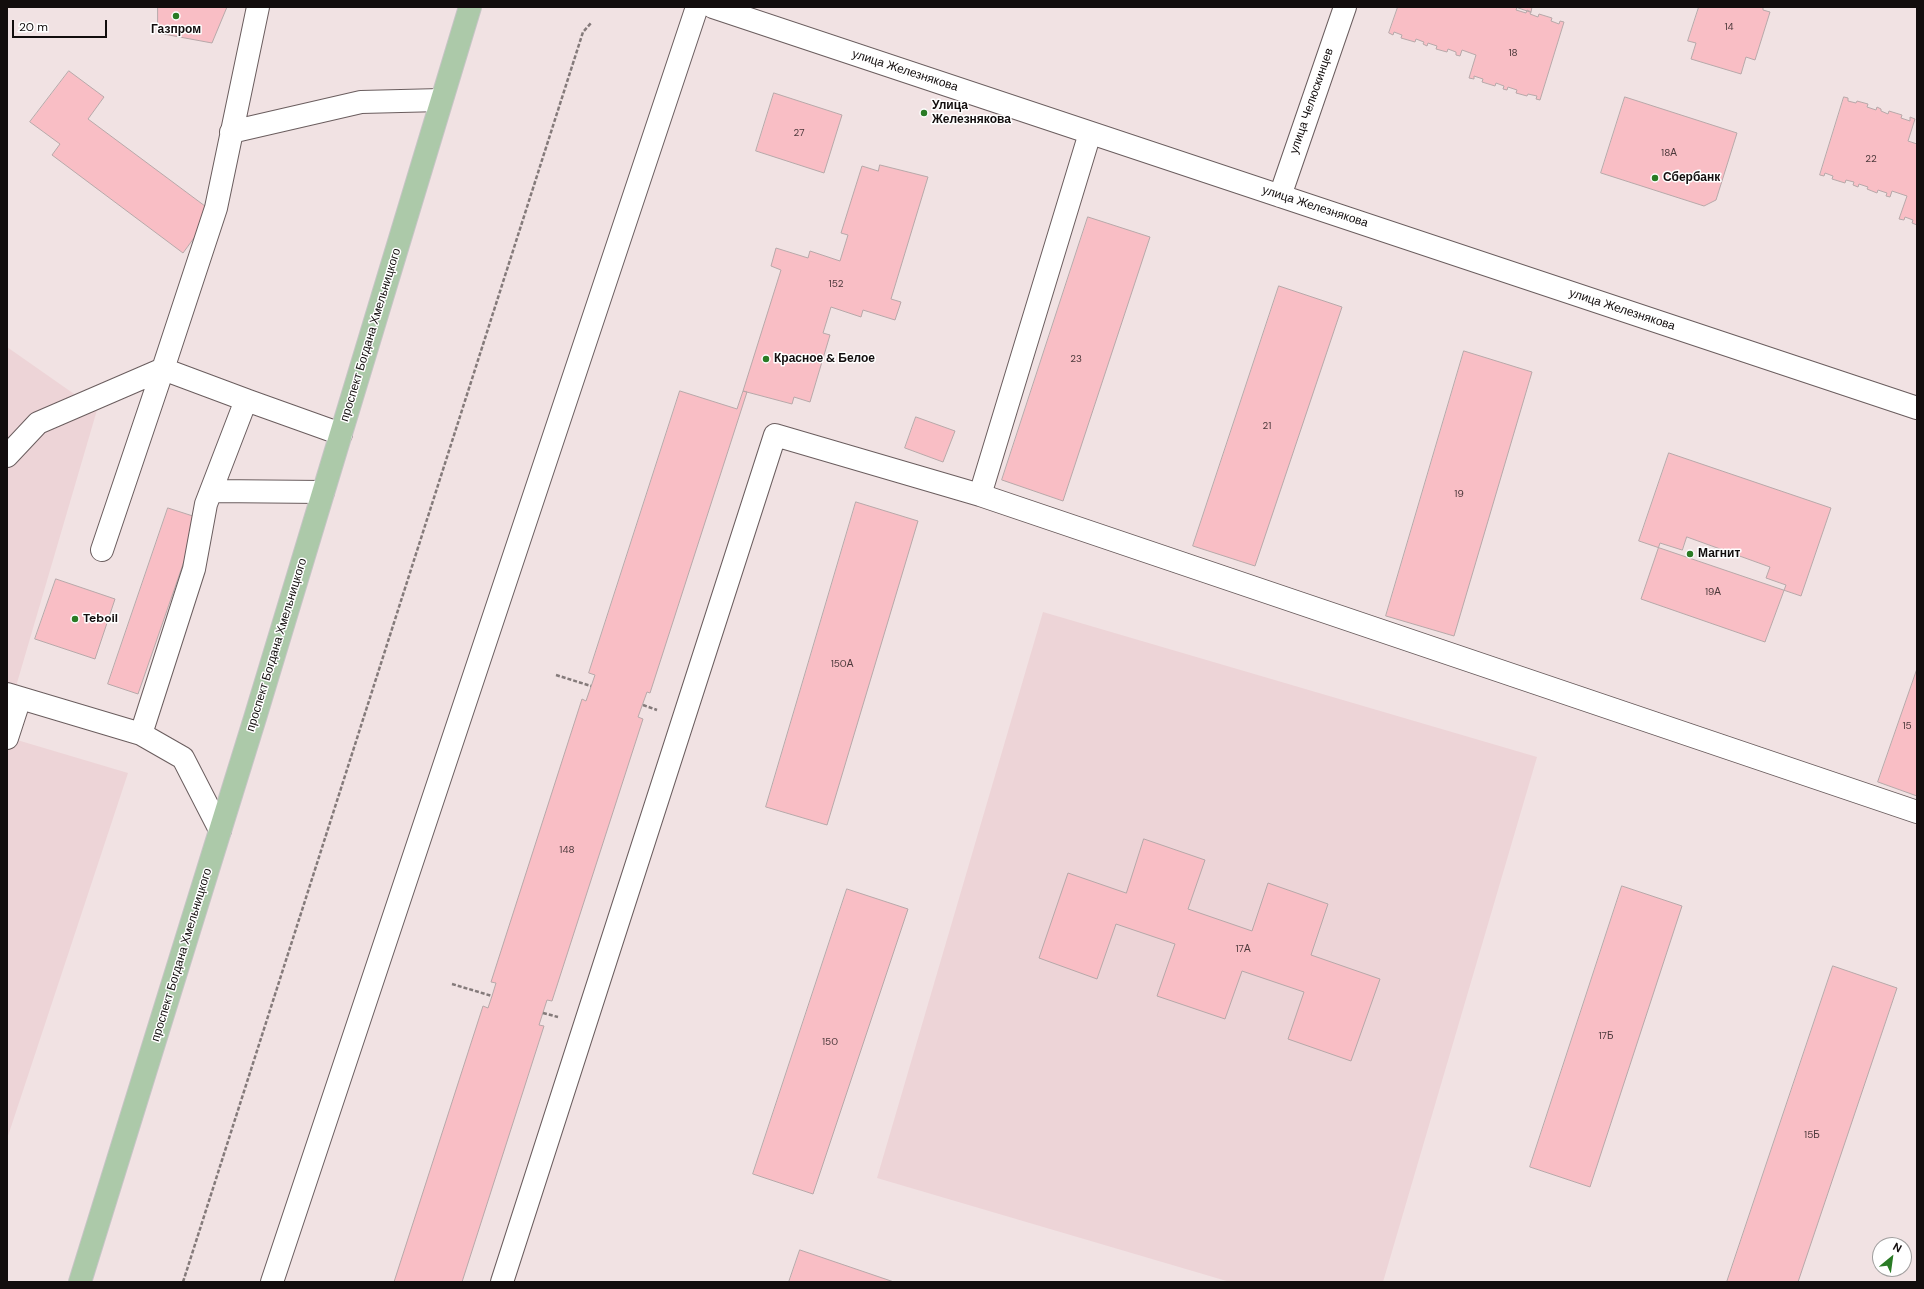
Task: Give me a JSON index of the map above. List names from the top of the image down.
{
  "streets": {
    "main road": ["проспект Богдана Хмельницкого"],
    "street": ["улица Железнякова", "улица Челюскинцев"]
  },
  "crossings": [
    ["улица Железнякова", "улица Челюскинцев"]
  ],
  "places": [
    "Газпром",
    "Улица Железнякова",
    "Сбербанк",
    "Красное & Белое",
    "Магнит",
    "Teboil"
  ],
  "house_numbers": [
    "14",
    "18",
    "27",
    "18А",
    "22",
    "152",
    "23",
    "21",
    "19",
    "19А",
    "150А",
    "15",
    "148",
    "17А",
    "17Б",
    "150",
    "15Б"
  ],
  "scale_bar": "20 m",
  "north": "top right"
}
